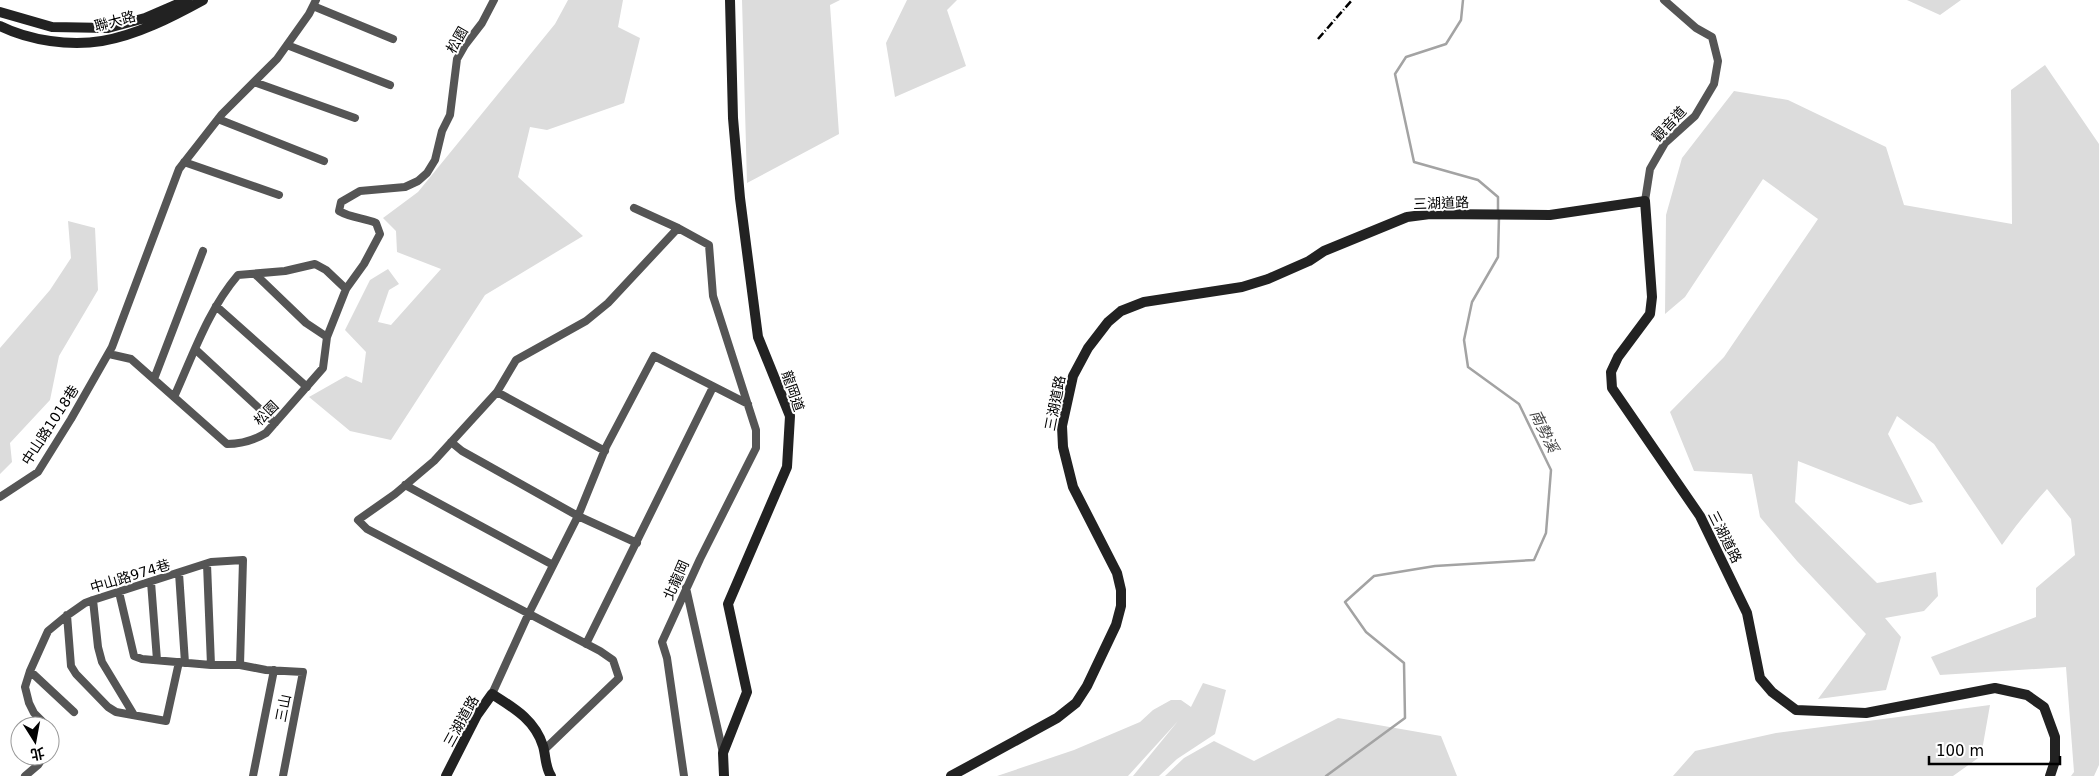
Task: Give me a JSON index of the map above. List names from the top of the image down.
{
  "streets": {
    "street": [
      "聯大路",
      "松園",
      "觀音道",
      "三湖道路",
      "龍岡道",
      "中山路1018巷",
      "中山路974巷",
      "北龍岡",
      "三山"
    ]
  },
  "crossings": [
    ["松園", "中山路1018巷"],
    ["觀音道", "三湖道路"],
    ["中山路974巷", "三山"]
  ],
  "water": ["南勢溪"],
  "scale_bar": "100 m",
  "north": "bottom"
}
